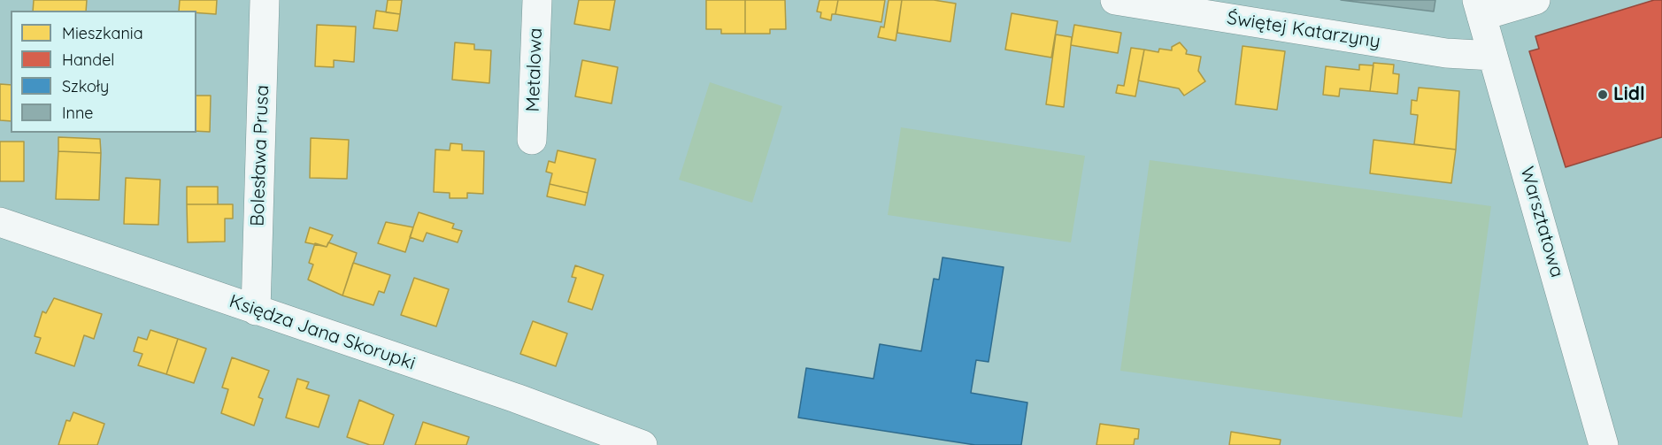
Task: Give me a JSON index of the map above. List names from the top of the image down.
{
  "streets": {
    "street": [
      "Świętej Katarzyny",
      "Metalowa",
      "Bolesława Prusa",
      "Warsztatowa",
      "Księdza Jana Skorupki"
    ]
  },
  "crossings": [
    ["Świętej Katarzyny", "Warsztatowa"],
    ["Bolesława Prusa", "Księdza Jana Skorupki"]
  ],
  "places": ["Lidl"],
  "legend": [
    "Mieszkania",
    "Handel",
    "Szkoły",
    "Inne"
  ]
}
